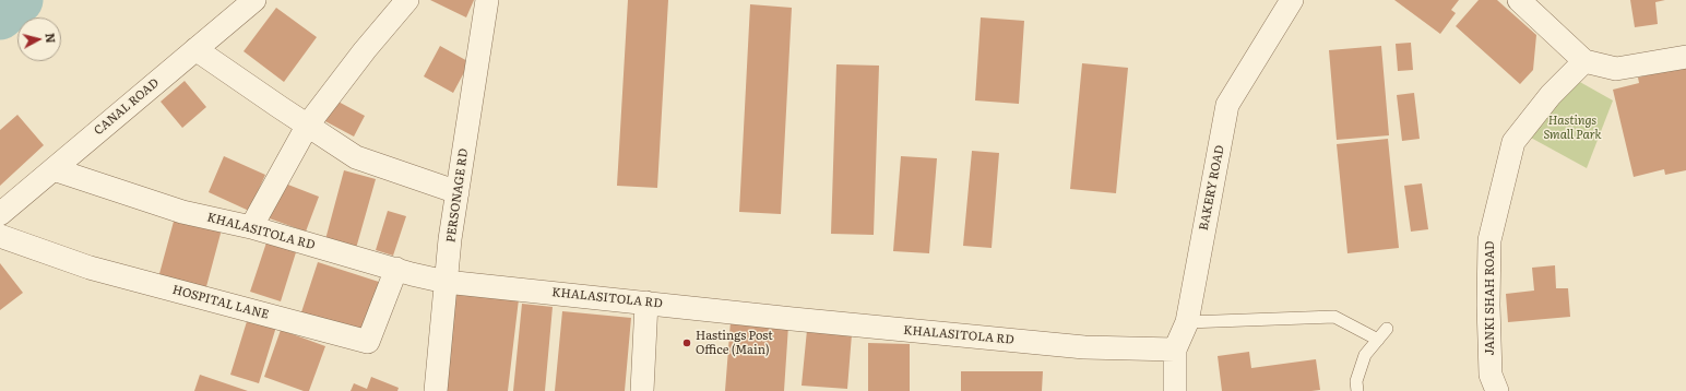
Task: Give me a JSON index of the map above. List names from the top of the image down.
{
  "streets": {
    "street": [
      "CANAL ROAD",
      "BAKERY ROAD",
      "PERSONAGE RD",
      "KHALASITOLA RD",
      "JANKI SHAH ROAD",
      "HOSPITAL LANE"
    ]
  },
  "crossings": [
    ["CANAL ROAD", "KHALASITOLA RD"],
    ["BAKERY ROAD", "KHALASITOLA RD"],
    ["PERSONAGE RD", "KHALASITOLA RD"],
    ["KHALASITOLA RD", "HOSPITAL LANE"]
  ],
  "parks": ["Hastings Small Park"],
  "places": ["Hastings Post Office (Main)"],
  "north": "right"
}
